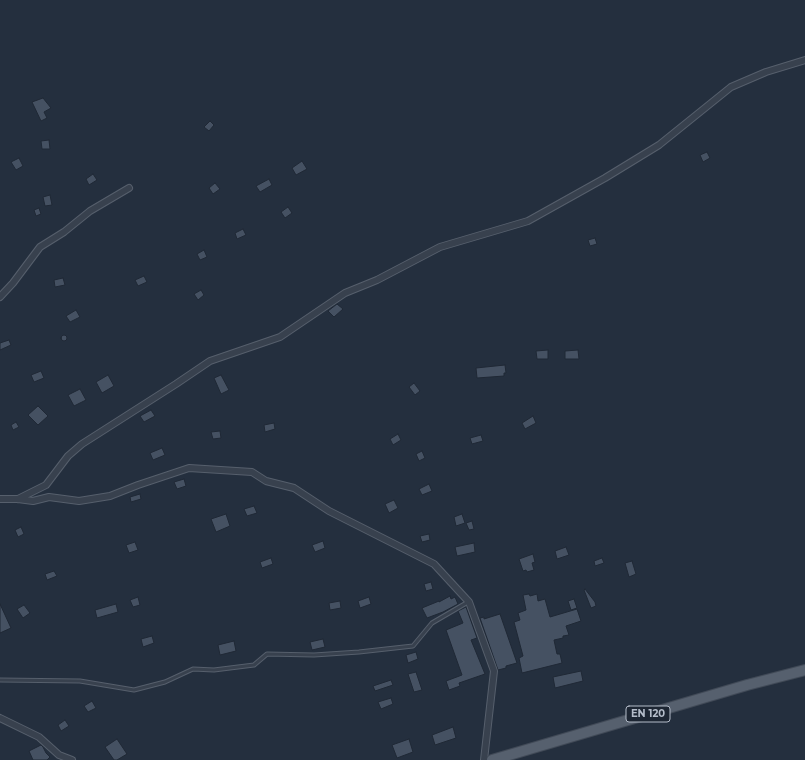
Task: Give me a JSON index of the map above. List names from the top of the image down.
{
  "streets": {
    "main road": ["EN 120"]
  }
}
